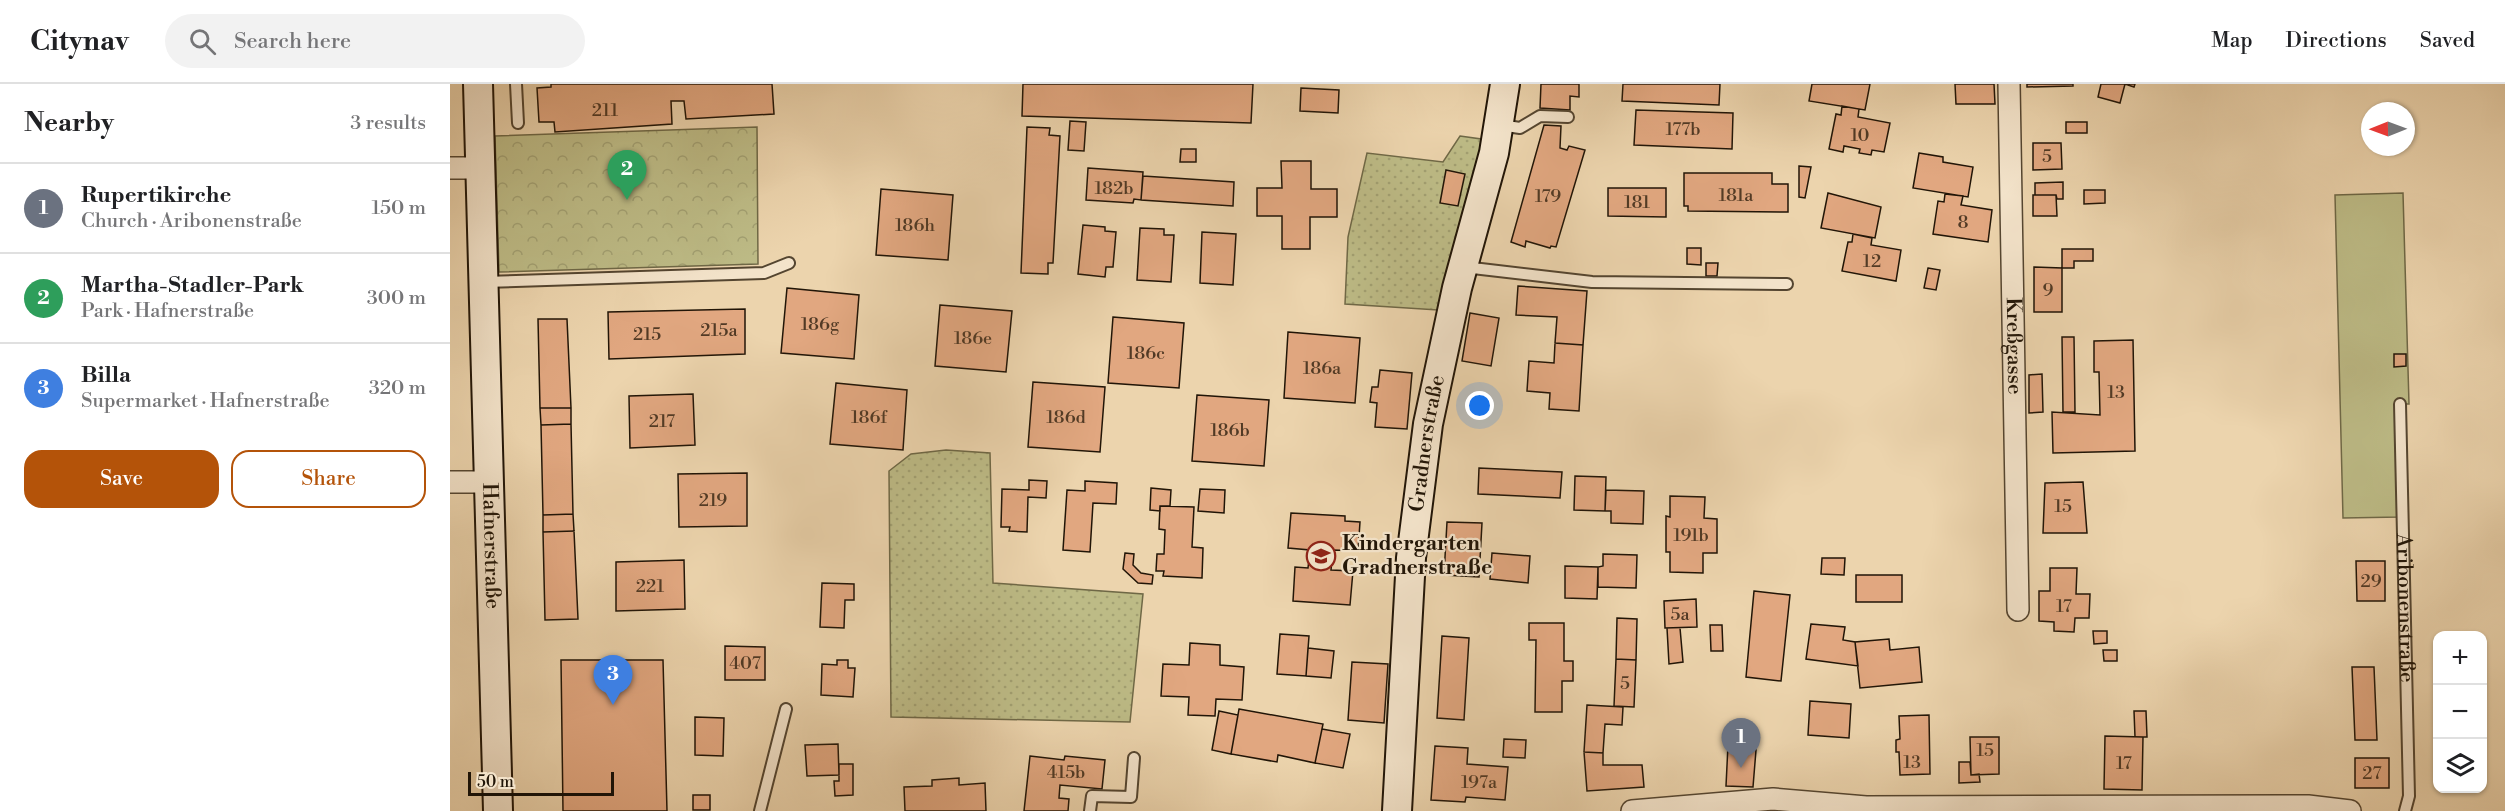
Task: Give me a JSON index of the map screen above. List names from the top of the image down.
{
  "streets": {
    "main road": ["Gradnerstraße", "Hafnerstraße"],
    "street": ["Kreßgasse"],
    "lane": ["Aribonenstraße"]
  },
  "places": {
    "school or university": ["Kindergarten Gradnerstraße"]
  },
  "house_numbers": [
    "211",
    "177b",
    "10",
    "5",
    "182b",
    "181a",
    "179",
    "181",
    "8",
    "186h",
    "12",
    "9",
    "186g",
    "215a",
    "215",
    "186e",
    "186c",
    "186a",
    "13",
    "186f",
    "186d",
    "217",
    "186b",
    "219",
    "15",
    "191b",
    "29",
    "221",
    "17",
    "5a",
    "407",
    "5",
    "15",
    "13",
    "17",
    "415b",
    "27",
    "197a"
  ],
  "scale_bar": "50 m",
  "north": "left",
  "page": {
    "header": "Citynav",
    "search": "Search here",
    "nav": ["Map", "Directions", "Saved"],
    "heading": ["Nearby", "3 results"],
    "pins": ["2", "3", "1"],
    "list": [
      {
        "mark": "1",
        "name": "Rupertikirche",
        "note": "Church · Aribonenstraße",
        "value": "150 m"
      },
      {
        "mark": "2",
        "name": "Martha-Stadler-Park",
        "note": "Park · Hafnerstraße",
        "value": "300 m"
      },
      {
        "mark": "3",
        "name": "Billa",
        "note": "Supermarket · Hafnerstraße",
        "value": "320 m"
      }
    ],
    "buttons": ["Save", "Share"],
    "map_buttons": ["+", "−"],
    "scale": "50 m"
  }
}
